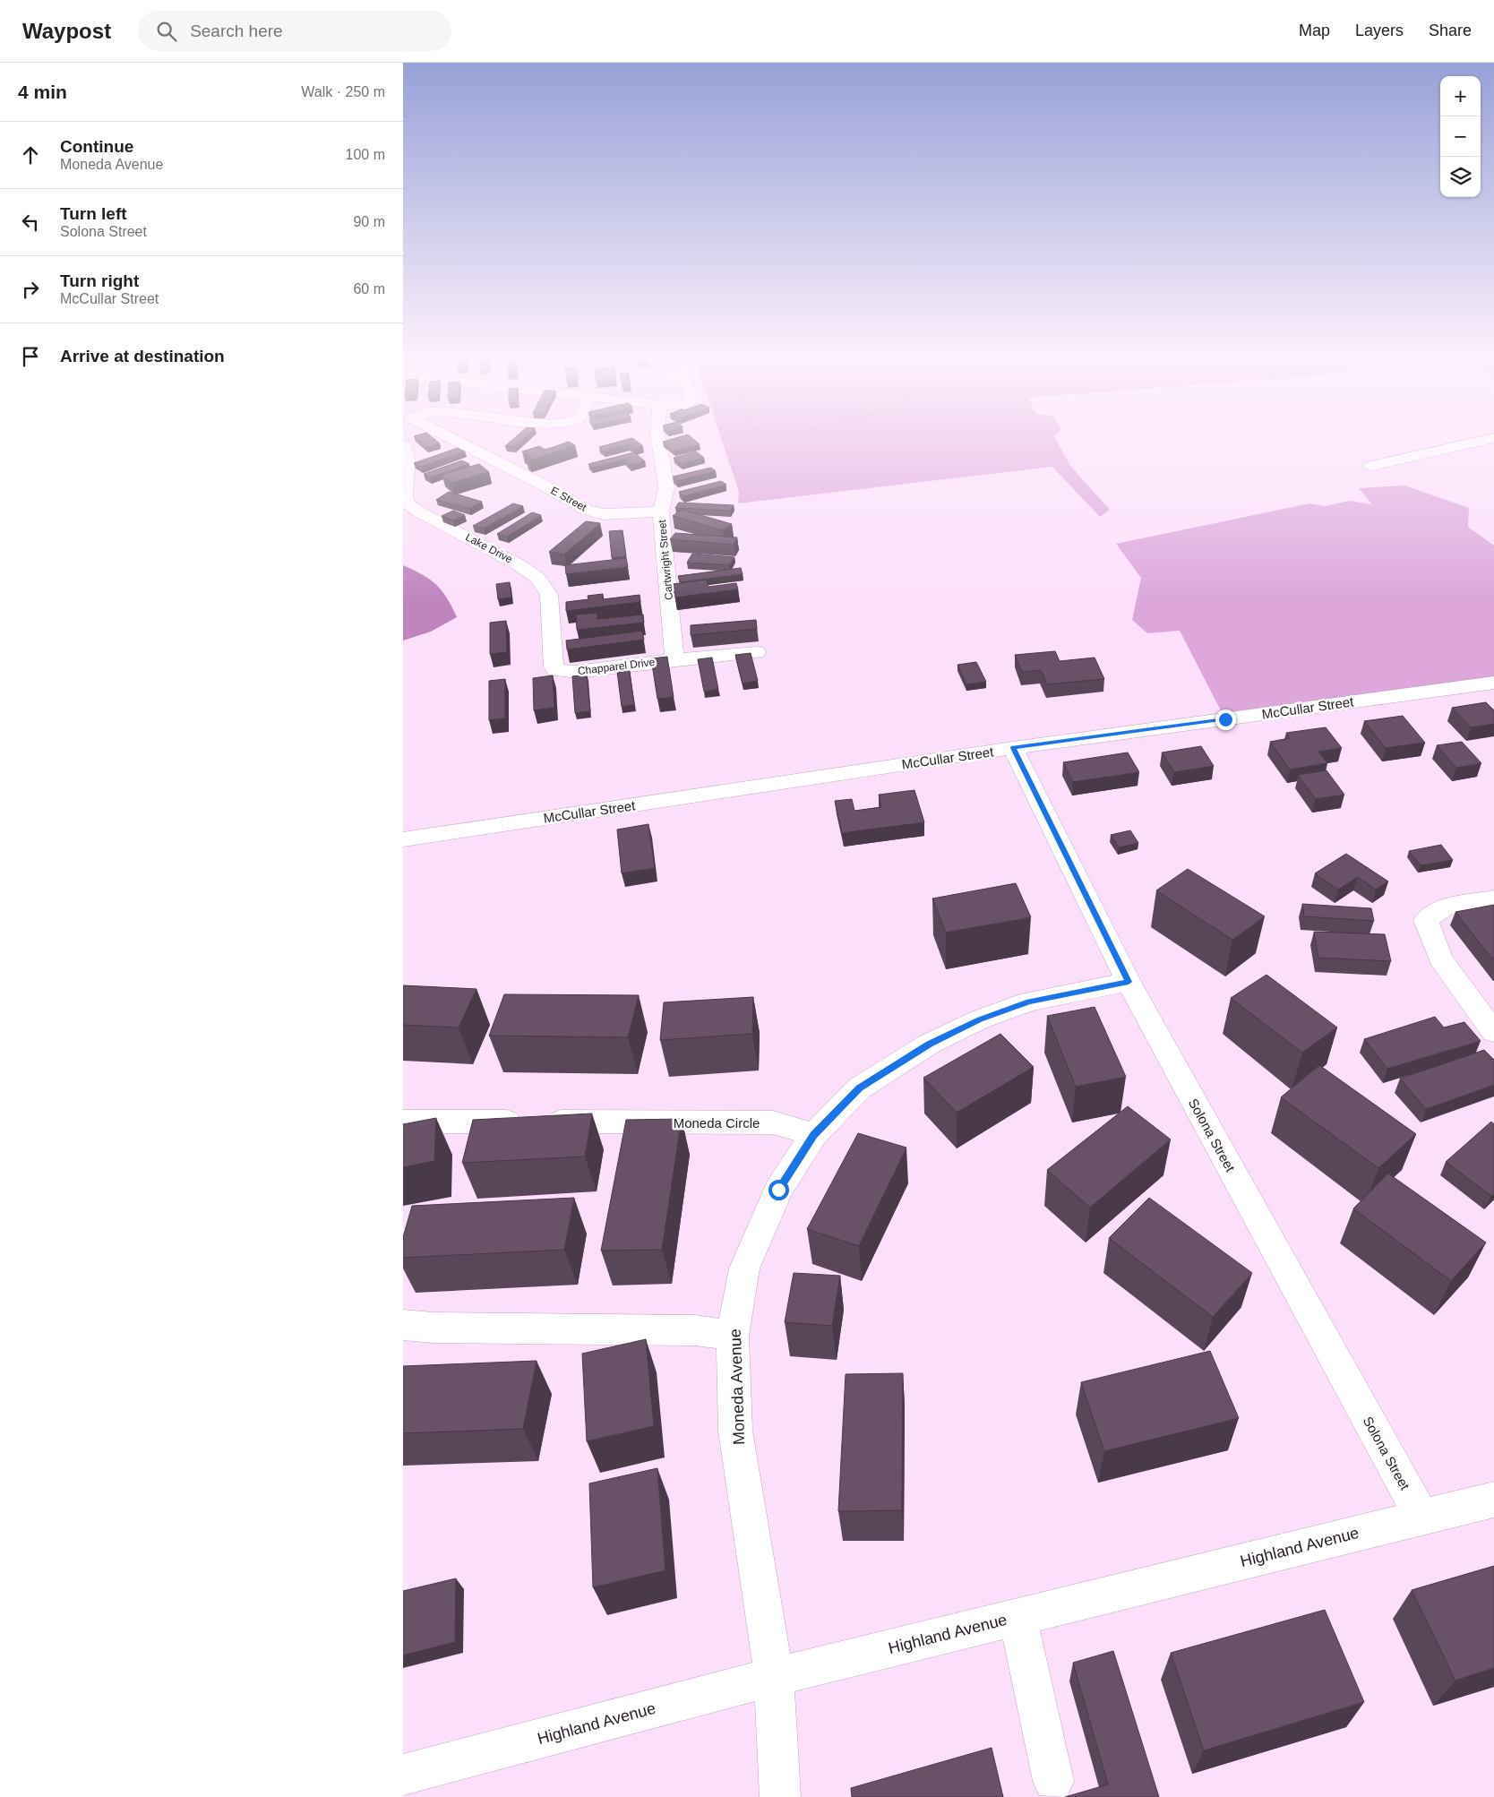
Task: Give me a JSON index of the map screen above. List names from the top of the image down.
{
  "streets": {
    "street": [
      "E Street",
      "Lake Drive",
      "Cartwright Street",
      "Chapparel Drive",
      "McCullar Street",
      "Moneda Circle",
      "Solona Street",
      "Moneda Avenue",
      "Highland Avenue"
    ]
  },
  "crossings": [
    ["E Street", "Cartwright Street"],
    ["Lake Drive", "Chapparel Drive"],
    ["Cartwright Street", "Chapparel Drive"],
    ["McCullar Street", "Solona Street"],
    ["Moneda Circle", "Moneda Avenue"],
    ["Solona Street", "Moneda Avenue"],
    ["Solona Street", "Highland Avenue"],
    ["Moneda Avenue", "Highland Avenue"]
  ],
  "page": {
    "header": "Waypost",
    "search": "Search here",
    "nav": ["Map", "Layers", "Share"],
    "heading": ["4 min", "Walk · 250 m"],
    "map_buttons": ["+", "−"],
    "list": [
      ["Continue", "Moneda Avenue", "100 m"],
      ["Turn left", "Solona Street", "90 m"],
      ["Turn right", "McCullar Street", "60 m"],
      "Arrive at destination"
    ]
  }
}
